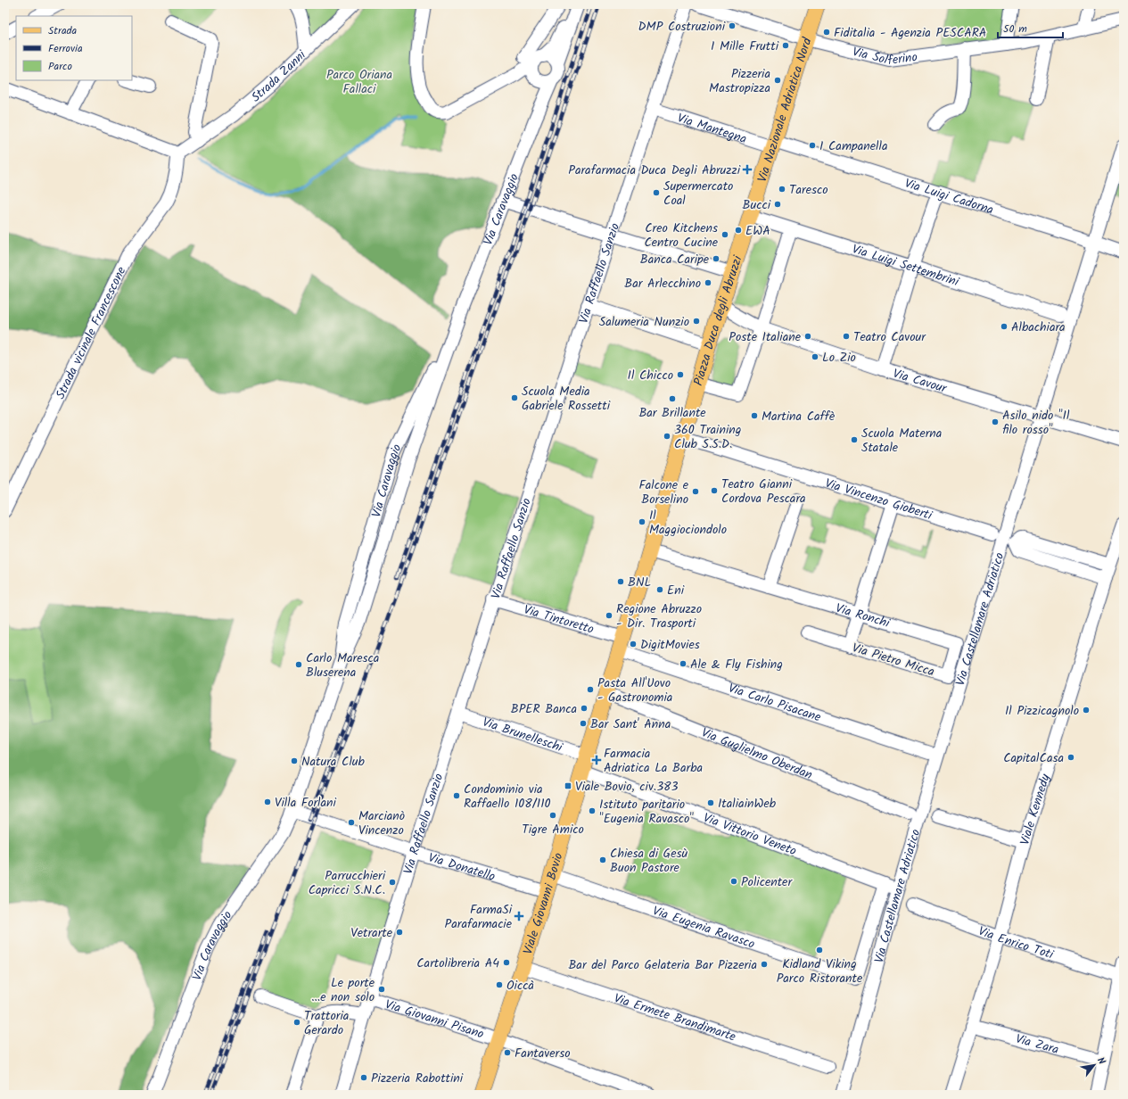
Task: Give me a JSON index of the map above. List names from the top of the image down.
{
  "streets": {
    "main road": ["Via Nazionale Adriatica Nord", "Piazza Duca degli Abruzzi", "Viale Giovanni Bovio"],
    "street": [
      "Via Solferino",
      "Strada Zanni",
      "Via Mantegna",
      "Via Luigi Cadorna",
      "Via Caravaggio",
      "Via Luigi Settembrini",
      "Via Raffaello Sanzio",
      "Strada vicinale Francescone",
      "Via Cavour",
      "Via Vincenzo Gioberti",
      "Via Ronchi",
      "Via Tintoretto",
      "Via Castellamare Adriatico",
      "Via Pietro Micca",
      "Via Carlo Pisacane",
      "Via Brunelleschi",
      "Via Guglielmo Oberdan",
      "Viale Kennedy",
      "Via Vittorio Veneto",
      "Via Donatello",
      "Via Eugenia Ravasco",
      "Via Enrico Toti",
      "Via Ermete Brandimarte",
      "Via Giovanni Pisano",
      "Via Zara"
    ]
  },
  "crossings": [
    ["Via Solferino", "Via Nazionale Adriatica Nord"],
    ["Strada Zanni", "Strada vicinale Francescone"],
    ["Via Nazionale Adriatica Nord", "Via Mantegna"],
    ["Via Nazionale Adriatica Nord", "Via Luigi Cadorna"],
    ["Via Nazionale Adriatica Nord", "Via Luigi Settembrini"],
    ["Via Nazionale Adriatica Nord", "Piazza Duca degli Abruzzi"],
    ["Via Mantegna", "Via Luigi Cadorna"],
    ["Via Mantegna", "Via Raffaello Sanzio"],
    ["Via Luigi Cadorna", "Via Castellamare Adriatico"],
    ["Via Caravaggio", "Via Donatello"],
    ["Via Luigi Settembrini", "Piazza Duca degli Abruzzi"],
    ["Via Raffaello Sanzio", "Via Tintoretto"],
    ["Via Raffaello Sanzio", "Via Brunelleschi"],
    ["Via Raffaello Sanzio", "Via Donatello"],
    ["Via Raffaello Sanzio", "Via Giovanni Pisano"],
    ["Piazza Duca degli Abruzzi", "Via Cavour"],
    ["Piazza Duca degli Abruzzi", "Viale Giovanni Bovio"],
    ["Via Cavour", "Via Castellamare Adriatico"],
    ["Via Vincenzo Gioberti", "Viale Giovanni Bovio"],
    ["Via Ronchi", "Via Pietro Micca"],
    ["Via Ronchi", "Viale Giovanni Bovio"],
    ["Via Tintoretto", "Via Carlo Pisacane"],
    ["Via Tintoretto", "Viale Giovanni Bovio"],
    ["Via Castellamare Adriatico", "Via Vittorio Veneto"],
    ["Via Carlo Pisacane", "Viale Giovanni Bovio"],
    ["Via Brunelleschi", "Viale Giovanni Bovio"],
    ["Via Guglielmo Oberdan", "Viale Giovanni Bovio"],
    ["Viale Kennedy", "Via Enrico Toti"],
    ["Viale Kennedy", "Via Zara"],
    ["Via Vittorio Veneto", "Viale Giovanni Bovio"],
    ["Via Vittorio Veneto", "Via Eugenia Ravasco"],
    ["Via Donatello", "Viale Giovanni Bovio"],
    ["Viale Giovanni Bovio", "Via Eugenia Ravasco"],
    ["Viale Giovanni Bovio", "Via Ermete Brandimarte"],
    ["Viale Giovanni Bovio", "Via Giovanni Pisano"]
  ],
  "parks": ["Parco Oriana Fallaci"],
  "places": {
    "other": [
      "DMP Costruzioni",
      "Fiditalia - Agenzia PESCARA",
      "I Mille Frutti",
      "Pizzeria Mastropizza",
      "I Campanella",
      "Taresco",
      "Supermercato Coal",
      "Bucci",
      "EWA",
      "Creo Kitchens Centro Cucine",
      "Banca Caripe",
      "Bar Arlecchino",
      "Salumeria Nunzio",
      "Albachiara",
      "Poste Italiane",
      "Teatro Cavour",
      "Lo Zio",
      "Il Chicco",
      "Scuola Media Gabriele Rossetti",
      "Bar Brillante",
      "Martina Caffè",
      "Asilo nido \"Il filo rosso\"",
      "360 Training Club S.S.D.",
      "Scuola Materna Statale",
      "Teatro Gianni Cordova Pescara",
      "Falcone e Borselino",
      "Il Maggiociondolo",
      "BNL",
      "Eni",
      "Regione Abruzzo - Dir. Trasporti",
      "DigitMovies",
      "Ale & Fly Fishing",
      "Carlo Maresca Bluserena",
      "Pasta All'Uovo - Gastronomia",
      "BPER Banca",
      "Il Pizzicagnolo",
      "Bar Sant' Anna",
      "CapitalCasa",
      "Natura Club",
      "Condominio via Raffaello 108/110",
      "Villa Forlani",
      "ItaliainWeb",
      "Istituto paritario \"Eugenia Ravasco\"",
      "Tigre Amico",
      "Marcianò Vincenzo",
      "Chiesa di Gesù Buon Pastore",
      "Policenter",
      "Parrucchieri Capricci S.N.C.",
      "Vetrarte",
      "Kidland Viking Parco Ristorante",
      "Cartolibreria A4",
      "Bar del Parco Gelateria Bar Pizzeria",
      "Oiccà",
      "Le porte ...e non solo",
      "Trattoria Gerardo",
      "Fantaverso",
      "Pizzeria Rabottini"
    ],
    "health": ["Parafarmacia Duca Degli Abruzzi", "Farmacia Adriatica La Barba", "FarmaSi Parafarmacie"],
    "transit": ["Viale Bovio, civ.383"]
  },
  "legend": ["Strada", "Ferrovia", "Parco"],
  "scale_bar": "50 m",
  "north": "top right"
}
